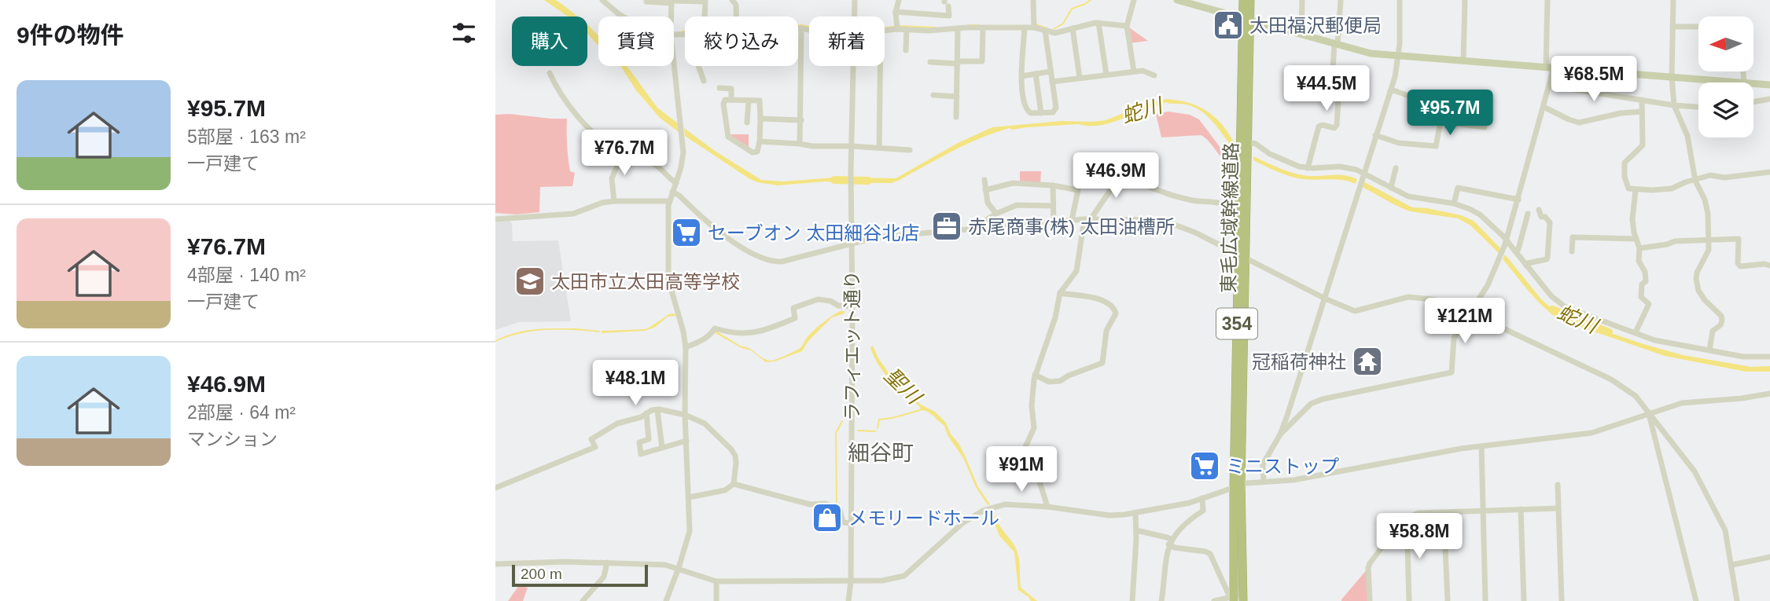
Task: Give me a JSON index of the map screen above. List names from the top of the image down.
{
  "streets": {
    "highway": ["東毛広域幹線道路", "354"],
    "street": ["ラフィエット通り"]
  },
  "districts": ["細谷町"],
  "water": ["蛇川", "聖川"],
  "places": {
    "public building": ["太田福沢郵便局"],
    "office": ["赤尾商事(株) 太田油槽所"],
    "supermarket": ["セーブオン 太田細谷北店", "ミニストップ"],
    "school or university": ["太田市立太田高等学校"],
    "temple": ["冠稲荷神社"],
    "shop": ["メモリードホール"]
  },
  "scale_bar": "200 m",
  "north": "left",
  "page": {
    "heading": "9件の物件",
    "chip": [
      "購入",
      "賃貸",
      "絞り込み",
      "新着"
    ],
    "price": [
      "¥68.5M",
      "¥44.5M",
      "¥95.7M",
      "¥76.7M",
      "¥46.9M",
      "¥121M",
      "¥48.1M",
      "¥91M",
      "¥58.8M"
    ],
    "list": [
      {
        "name": "¥95.7M",
        "note": "5部屋 · 163 m² · 一戸建て"
      },
      {
        "name": "¥76.7M",
        "note": "4部屋 · 140 m² · 一戸建て"
      },
      {
        "name": "¥46.9M",
        "note": "2部屋 · 64 m² · マンション"
      }
    ],
    "scale": "200 m"
  }
}
